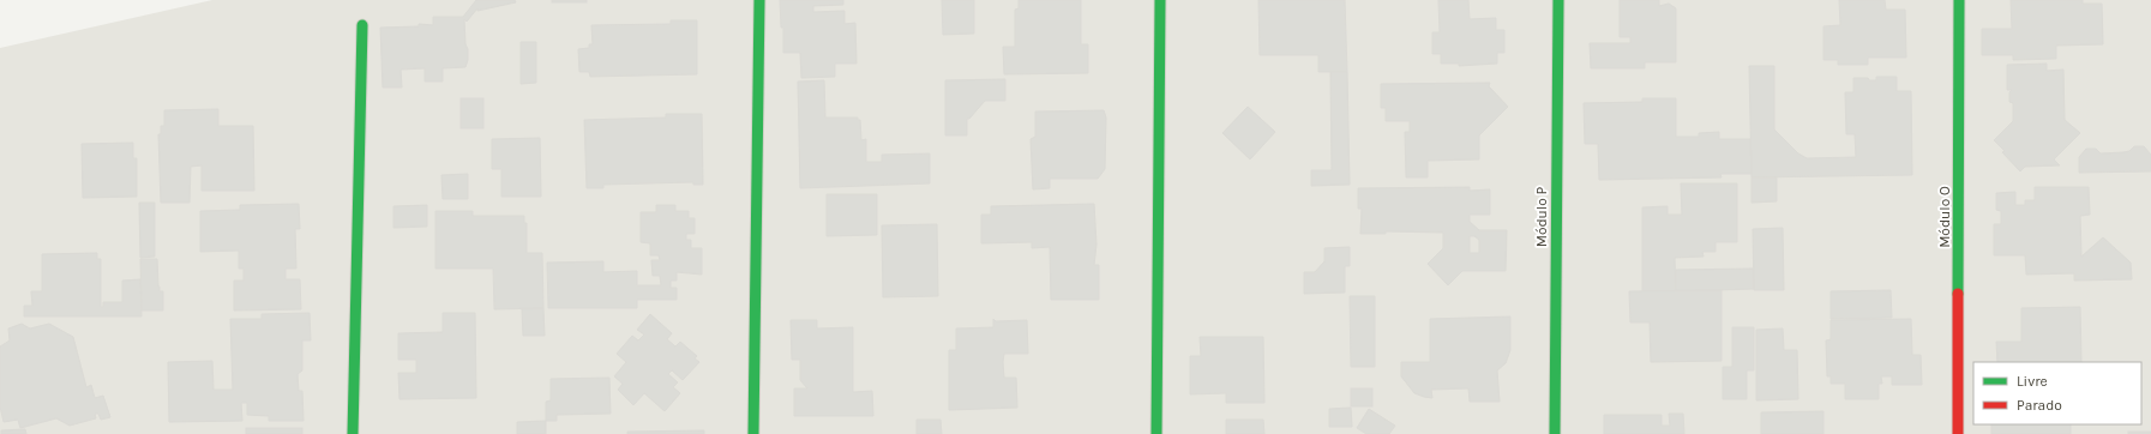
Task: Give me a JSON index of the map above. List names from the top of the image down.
{
  "streets": {
    "street": ["Módulo P", "Módulo O"]
  },
  "legend": ["Livre", "Parado"]
}
